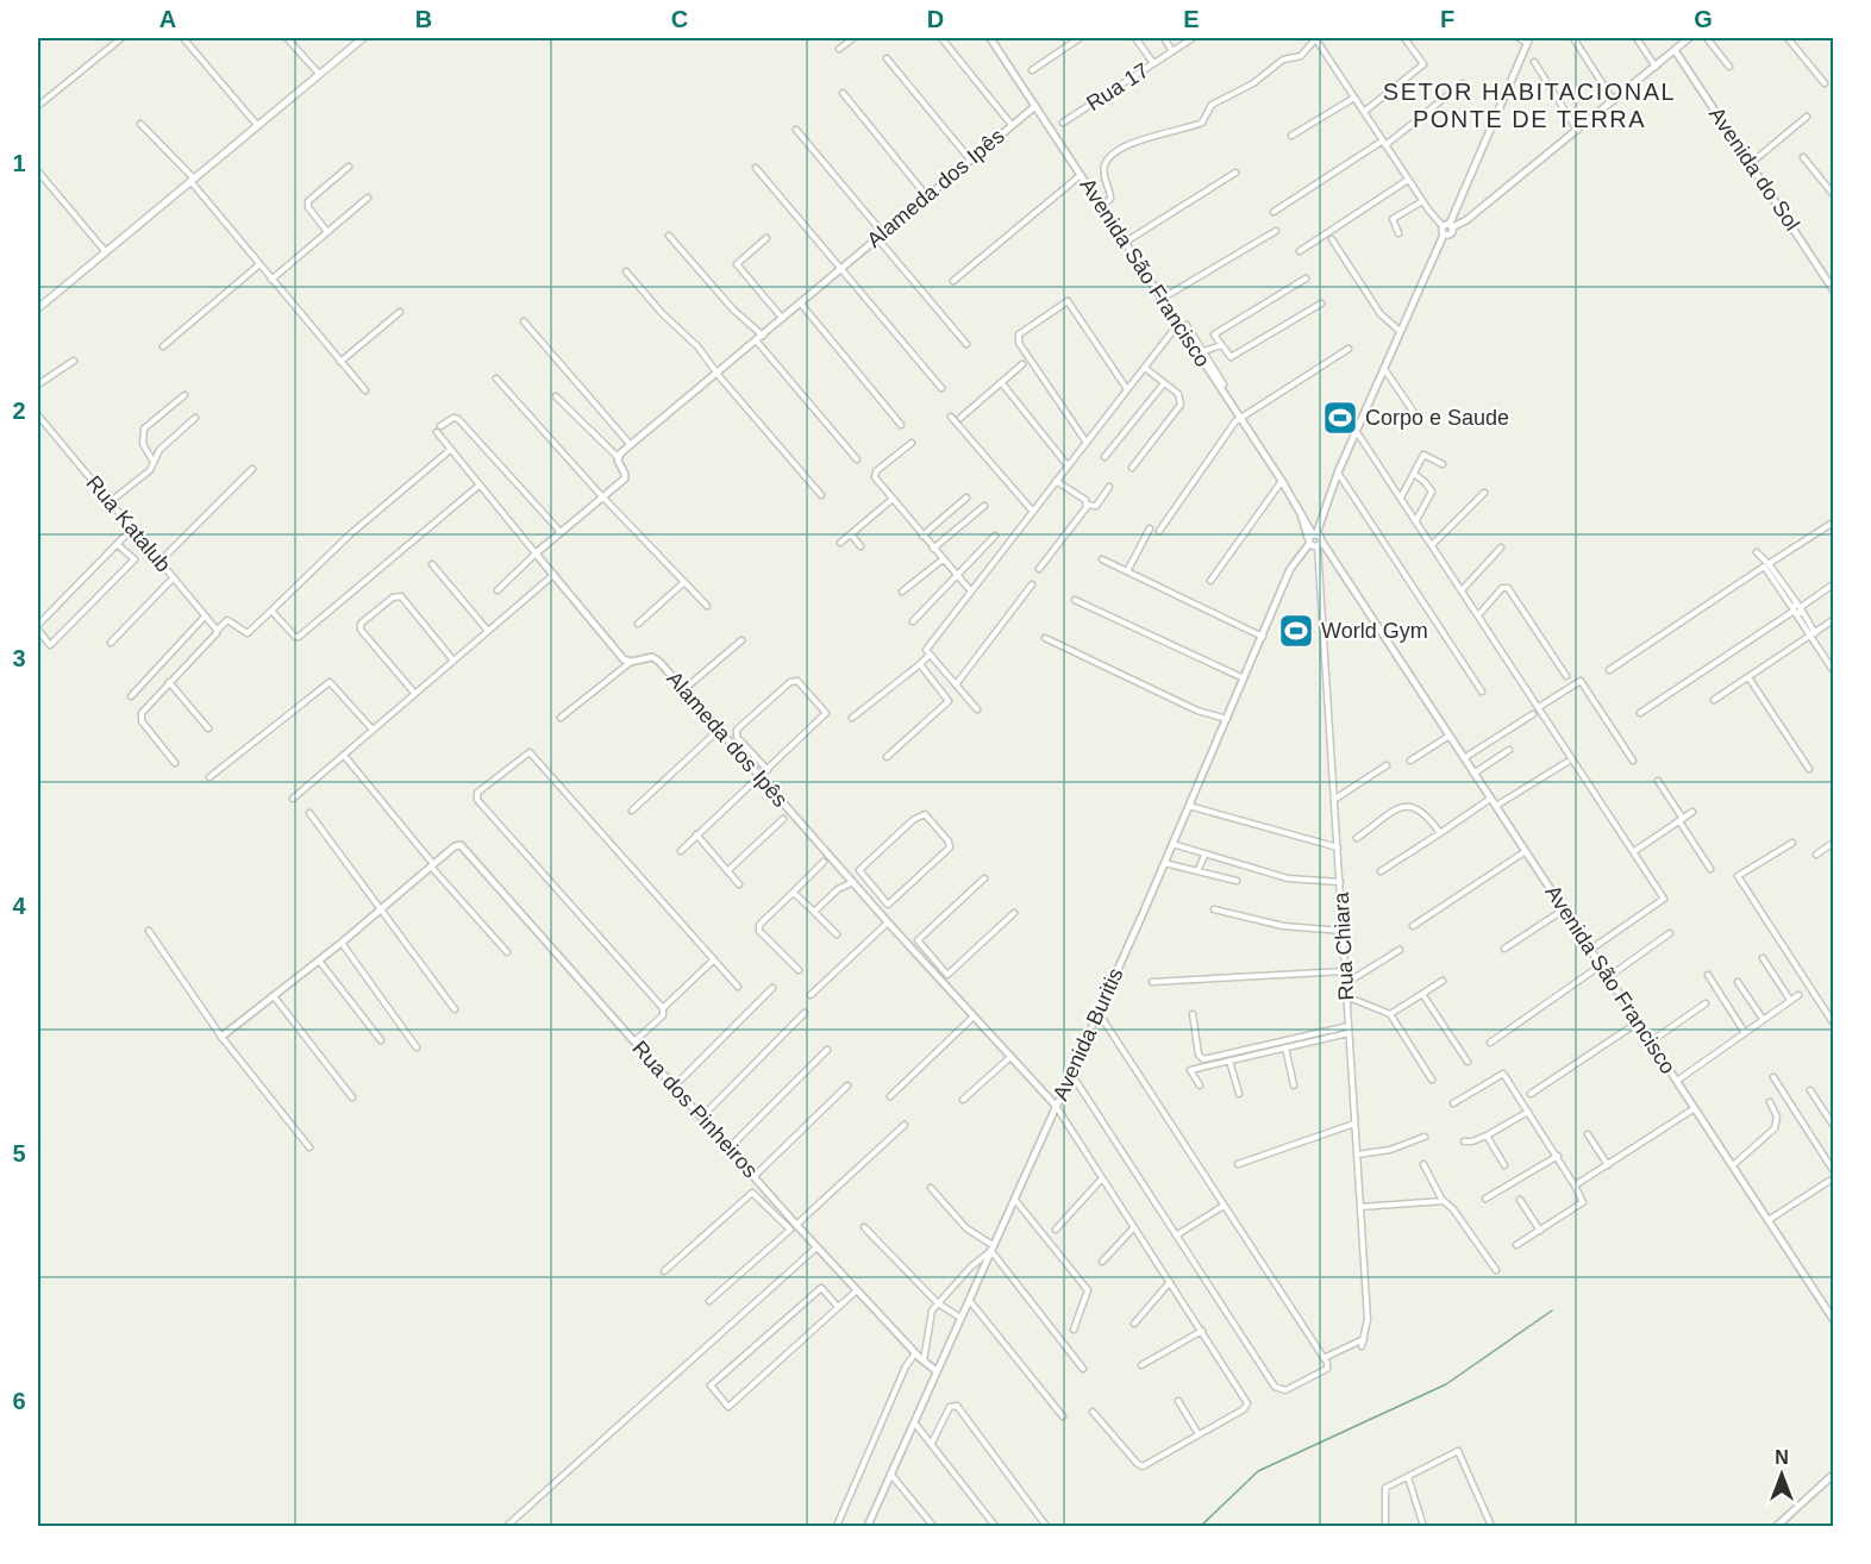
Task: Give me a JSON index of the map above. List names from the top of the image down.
{
  "streets": {
    "street": [
      "Rua 17",
      "Avenida do Sol",
      "Alameda dos Ipês",
      "Avenida São Francisco",
      "Rua Katalub",
      "Rua Chiara",
      "Avenida Buritis",
      "Rua dos Pinheiros"
    ]
  },
  "crossings": [
    ["Alameda dos Ipês", "Avenida São Francisco"],
    ["Alameda dos Ipês", "Avenida Buritis"],
    ["Avenida São Francisco", "Rua Chiara"],
    ["Avenida São Francisco", "Avenida Buritis"],
    ["Avenida Buritis", "Rua dos Pinheiros"]
  ],
  "districts": ["SETOR HABITACIONAL PONTE DE TERRA"],
  "places": {
    "sports": ["Corpo e Saude", "World Gym"]
  },
  "north": "top",
  "grid": {
    "columns": [
      "A",
      "B",
      "C",
      "D",
      "E",
      "F",
      "G"
    ],
    "rows": [
      "1",
      "2",
      "3",
      "4",
      "5",
      "6"
    ]
  }
}
